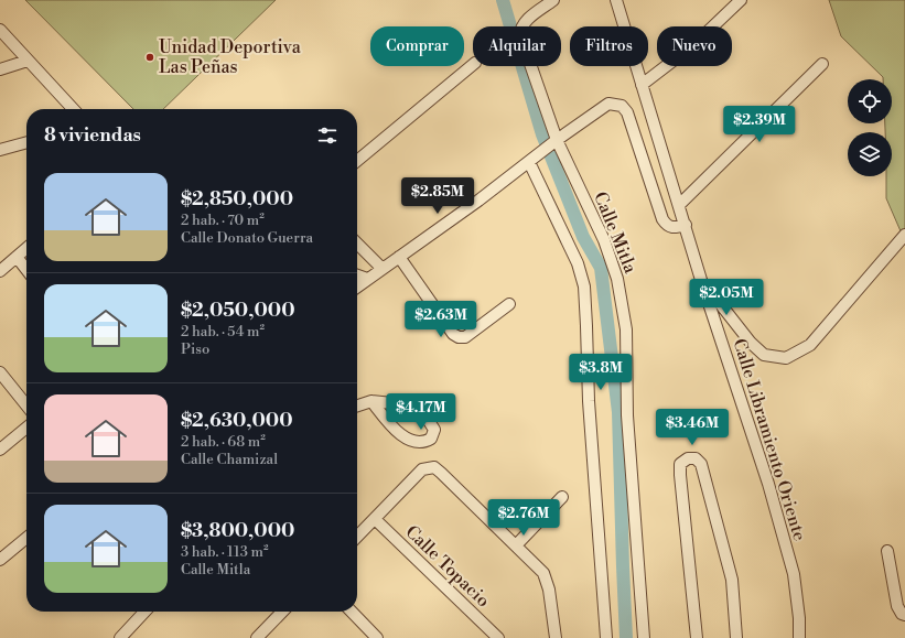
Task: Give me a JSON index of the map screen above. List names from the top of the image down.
{
  "streets": {
    "street": ["Calle Mitla", "Calle Libramiento Oriente", "Calle Topacio"]
  },
  "places": ["Unidad Deportiva Las Peñas"],
  "page": {
    "chip": [
      "Comprar",
      "Alquilar",
      "Filtros",
      "Nuevo"
    ],
    "price": [
      "$2.39M",
      "$2.85M",
      "$2.05M",
      "$2.63M",
      "$3.8M",
      "$4.17M",
      "$3.46M",
      "$2.76M"
    ],
    "heading": "8 viviendas",
    "list": [
      {
        "name": "$2,850,000",
        "note": "2 hab. · 70 m² · Calle Donato Guerra"
      },
      {
        "name": "$2,050,000",
        "note": "2 hab. · 54 m² · Piso"
      },
      {
        "name": "$2,630,000",
        "note": "2 hab. · 68 m² · Calle Chamizal"
      },
      {
        "name": "$3,800,000",
        "note": "3 hab. · 113 m² · Calle Mitla"
      }
    ]
  }
}
